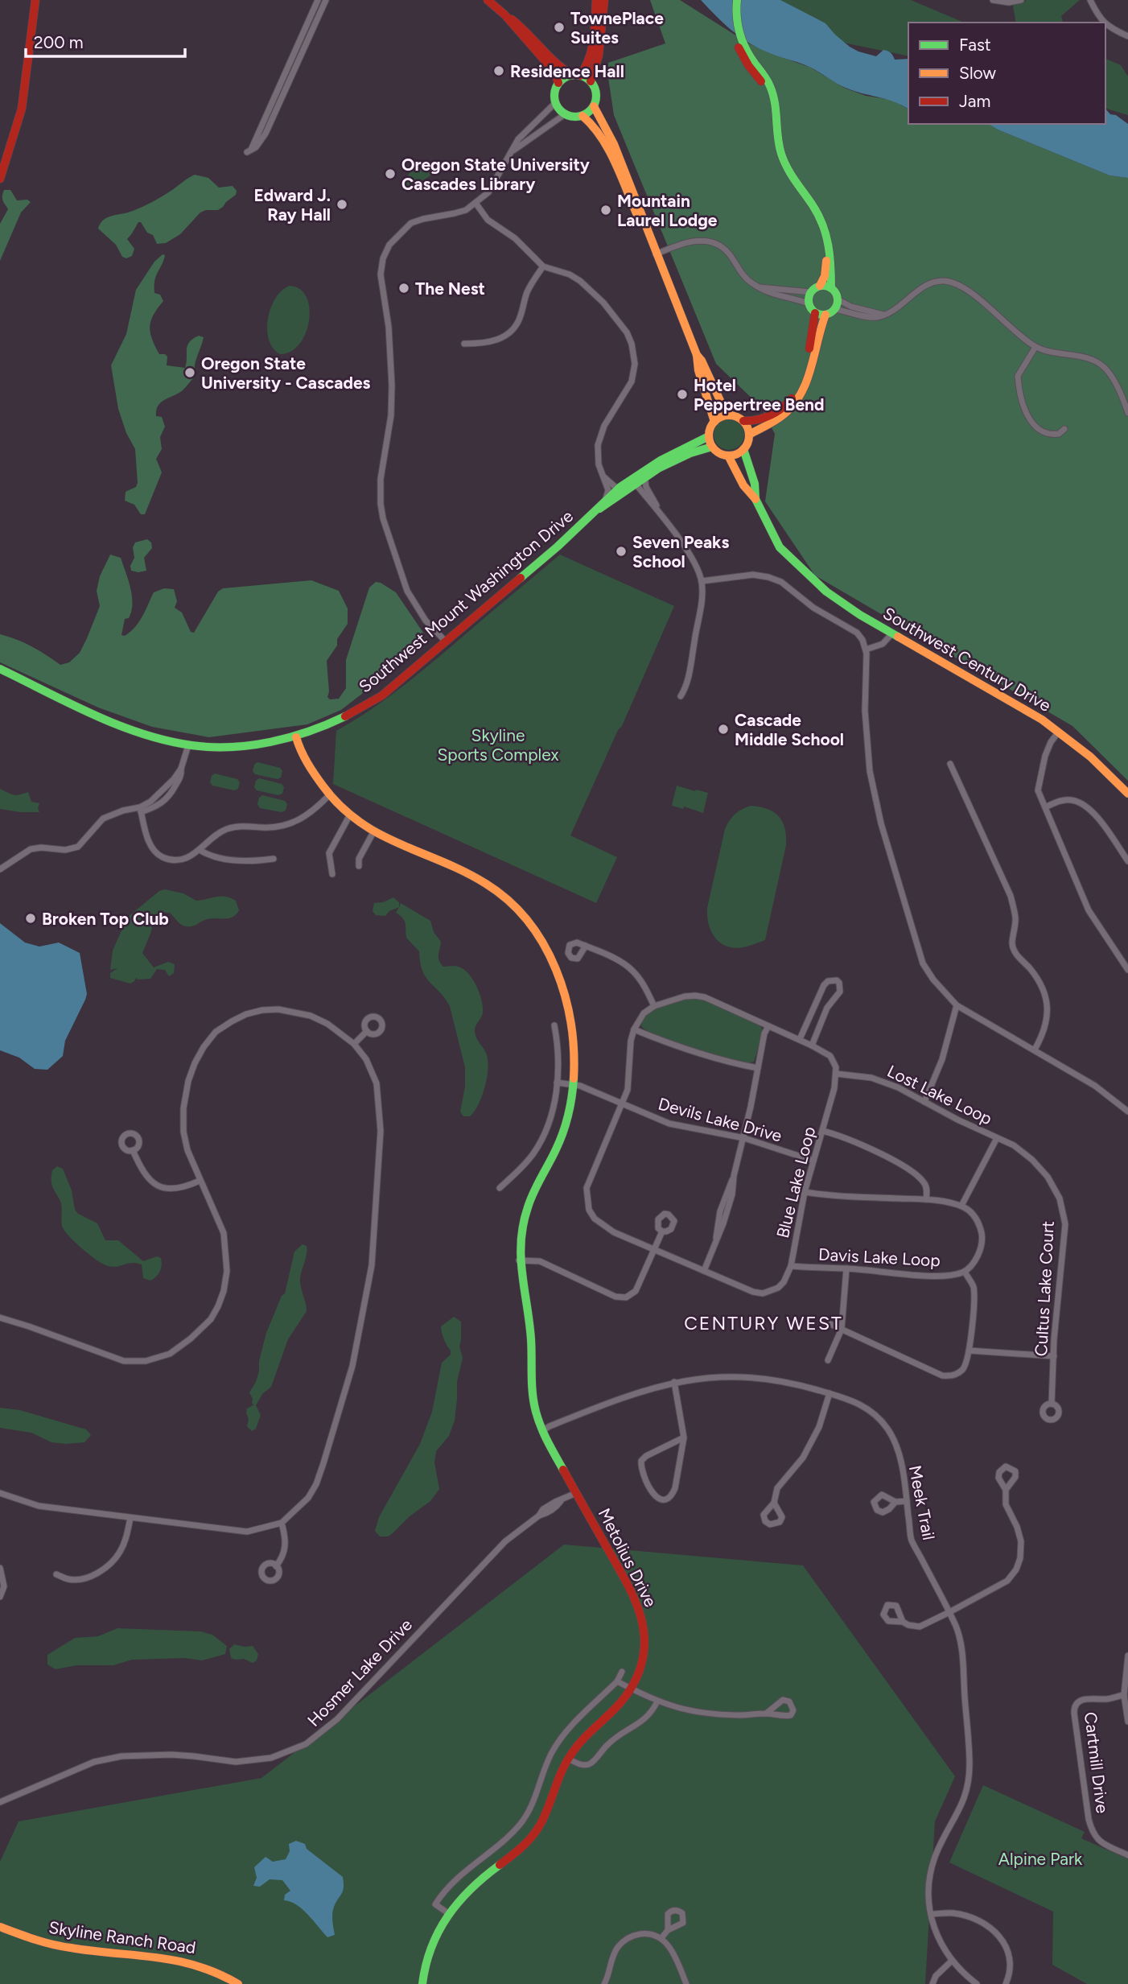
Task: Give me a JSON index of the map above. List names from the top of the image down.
{
  "streets": {
    "main road": [
      "Southwest Mount Washington Drive",
      "Southwest Century Drive",
      "Metolius Drive",
      "Skyline Ranch Road"
    ],
    "street": [
      "Lost Lake Loop",
      "Devils Lake Drive",
      "Blue Lake Loop",
      "Davis Lake Loop",
      "Cultus Lake Court",
      "Meek Trail",
      "Hosmer Lake Drive",
      "Cartmill Drive"
    ]
  },
  "crossings": [
    ["Southwest Mount Washington Drive", "Southwest Century Drive"],
    ["Southwest Mount Washington Drive", "Metolius Drive"],
    ["Lost Lake Loop", "Blue Lake Loop"],
    ["Lost Lake Loop", "Cultus Lake Court"],
    ["Devils Lake Drive", "Blue Lake Loop"],
    ["Devils Lake Drive", "Metolius Drive"],
    ["Blue Lake Loop", "Davis Lake Loop"],
    ["Meek Trail", "Metolius Drive"],
    ["Metolius Drive", "Hosmer Lake Drive"]
  ],
  "districts": ["CENTURY WEST"],
  "parks": ["Skyline Sports Complex", "Alpine Park"],
  "places": [
    "TownePlace Suites",
    "Residence Hall",
    "Oregon State University Cascades Library",
    "Edward J. Ray Hall",
    "Mountain Laurel Lodge",
    "The Nest",
    "Oregon State University - Cascades",
    "Hotel Peppertree Bend",
    "Seven Peaks School",
    "Cascade Middle School",
    "Broken Top Club"
  ],
  "legend": ["Fast", "Slow", "Jam"],
  "scale_bar": "200 m"
}
